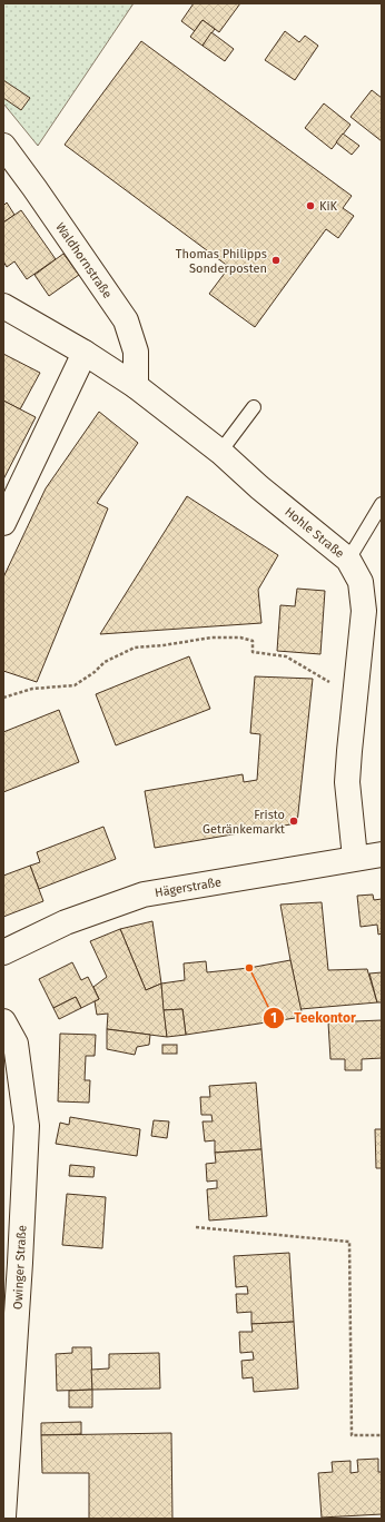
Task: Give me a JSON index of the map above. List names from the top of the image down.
{
  "streets": {
    "street": [
      "Waldhornstraße",
      "Hohle Straße",
      "Hägerstraße",
      "Owinger Straße"
    ]
  },
  "crossings": [
    ["Waldhornstraße", "Hohle Straße"],
    ["Hohle Straße", "Hägerstraße"]
  ],
  "places": [
    "KiK",
    "Thomas Philipps Sonderposten",
    "Fristo Getränkemarkt",
    "Teekontor"
  ]
}
